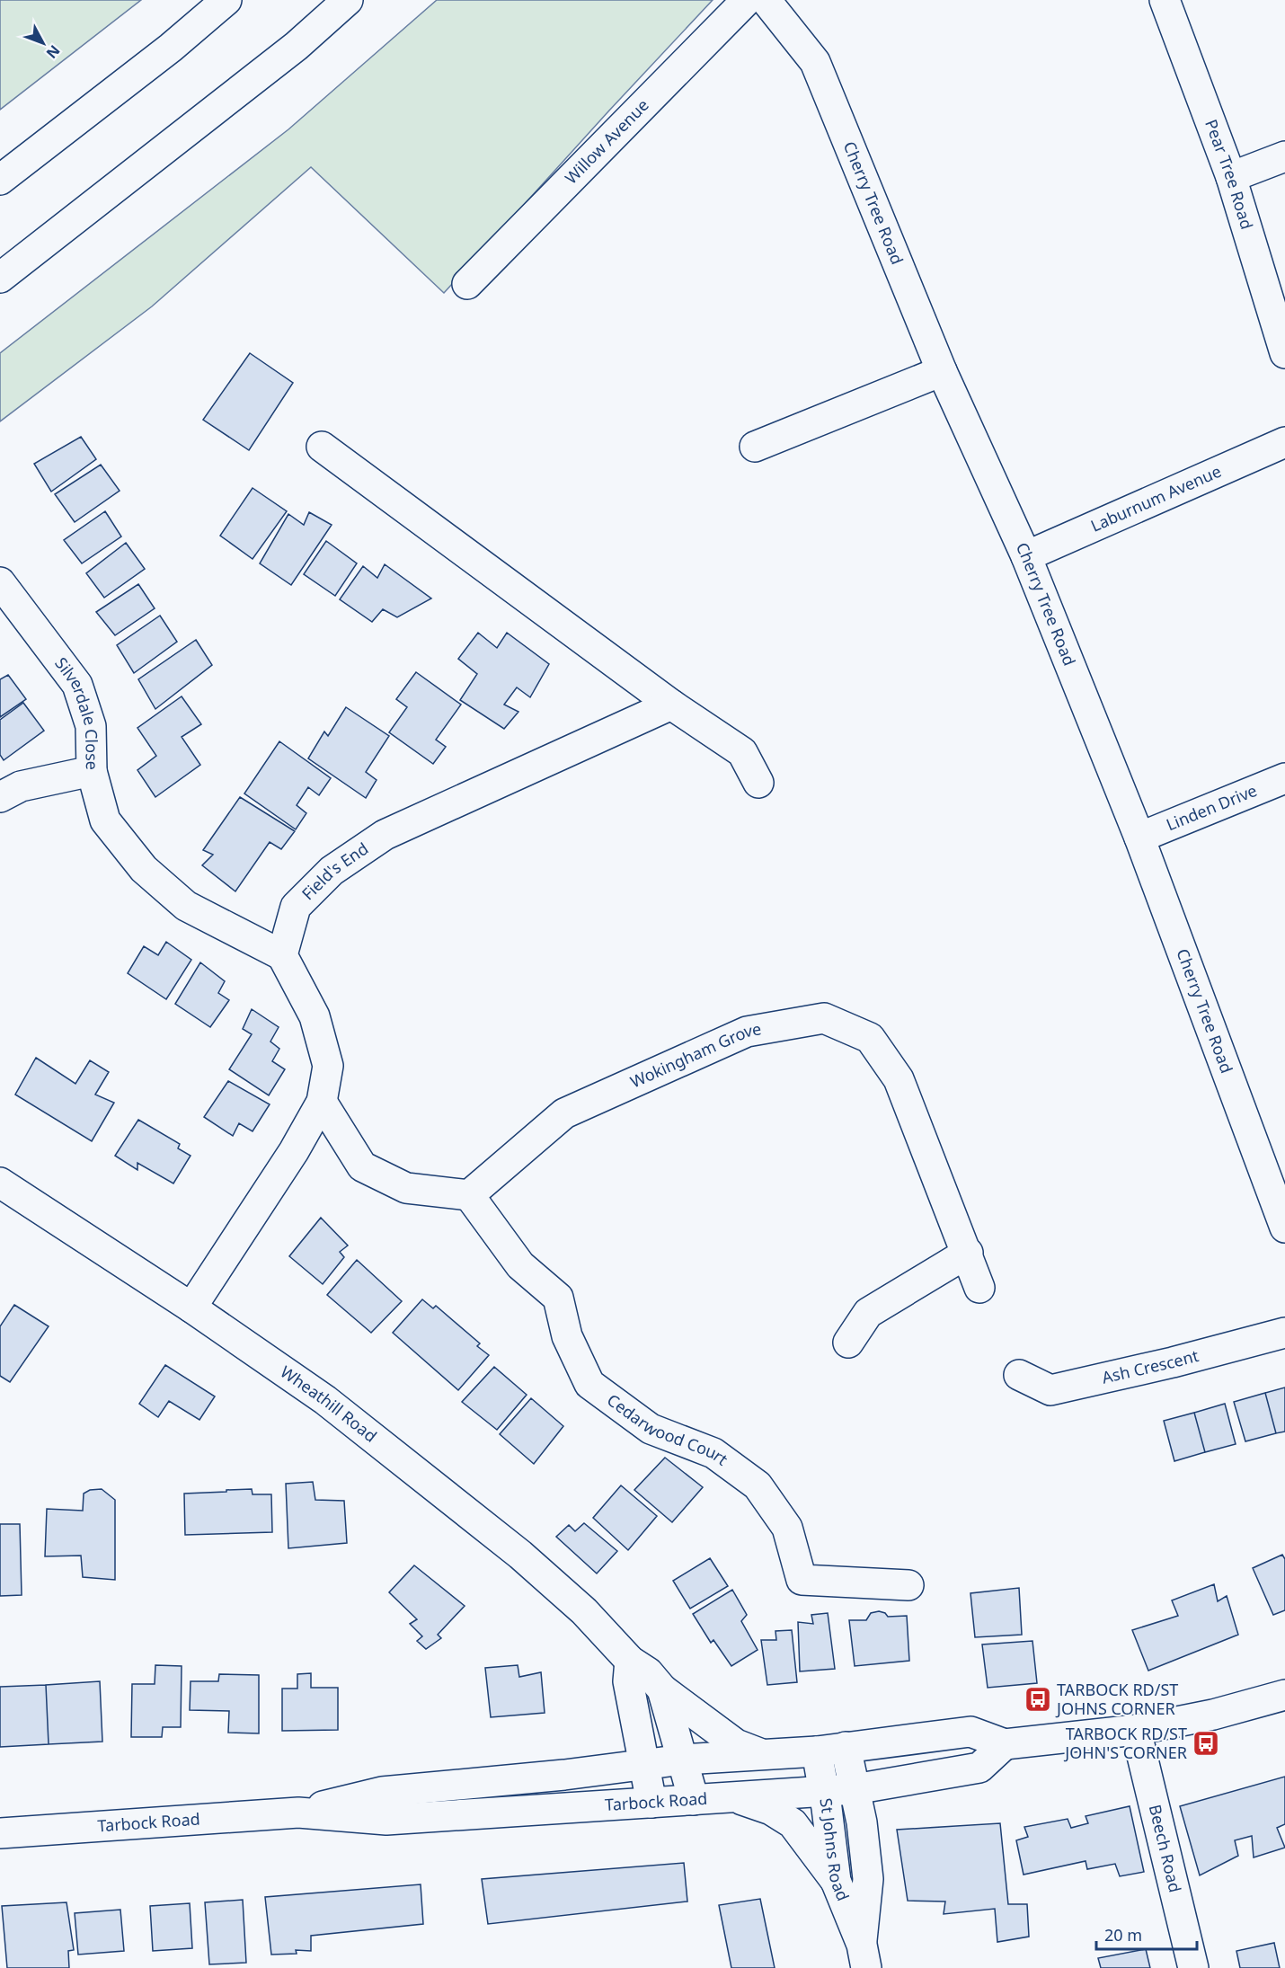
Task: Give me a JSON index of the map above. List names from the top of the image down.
{
  "streets": {
    "main road": [
      "Willow Avenue",
      "Pear Tree Road",
      "Cherry Tree Road",
      "Laburnum Avenue",
      "Silverdale Close",
      "Linden Drive",
      "Field's End",
      "Wokingham Grove",
      "Ash Crescent",
      "Wheathill Road",
      "Cedarwood Court",
      "Tarbock Road",
      "St Johns Road",
      "Beech Road"
    ]
  },
  "crossings": [
    ["Cherry Tree Road", "Laburnum Avenue"],
    ["Cherry Tree Road", "Linden Drive"],
    ["Wokingham Grove", "Cedarwood Court"],
    ["Wheathill Road", "Tarbock Road"],
    ["Tarbock Road", "St Johns Road"],
    ["Tarbock Road", "Beech Road"]
  ],
  "places": {
    "bus stop": ["TARBOCK RD/ST JOHNS CORNER", "TARBOCK RD/ST JOHN'S CORNER"]
  },
  "scale_bar": "20 m",
  "north": "bottom right"
}
